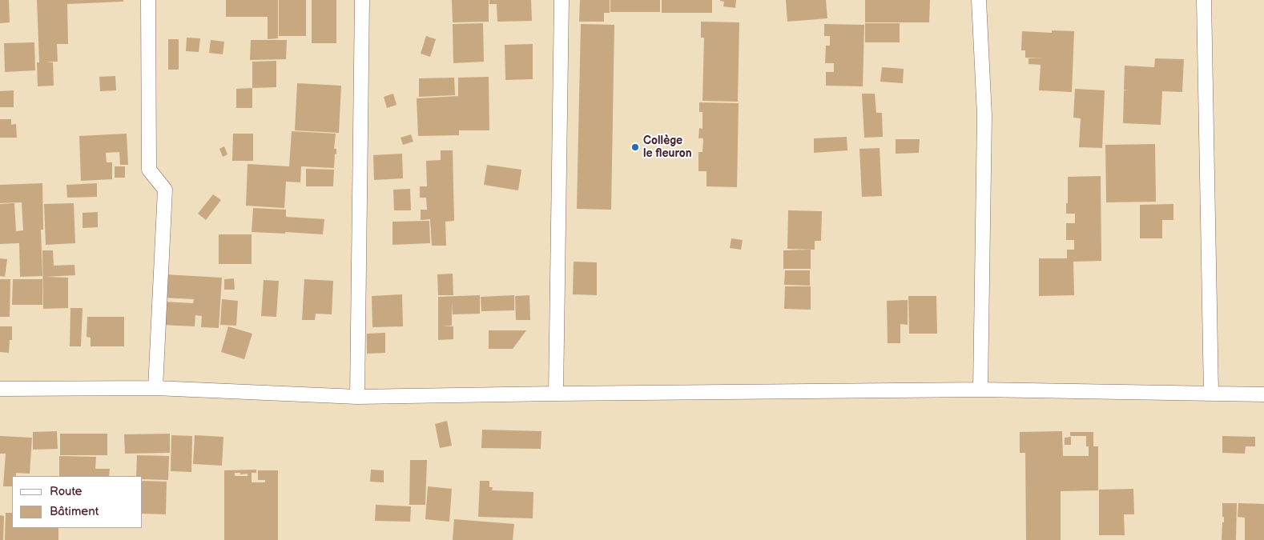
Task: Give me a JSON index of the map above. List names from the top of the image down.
{
  "places": ["Collège le fleuron"],
  "legend": ["Route", "Bâtiment"]
}
